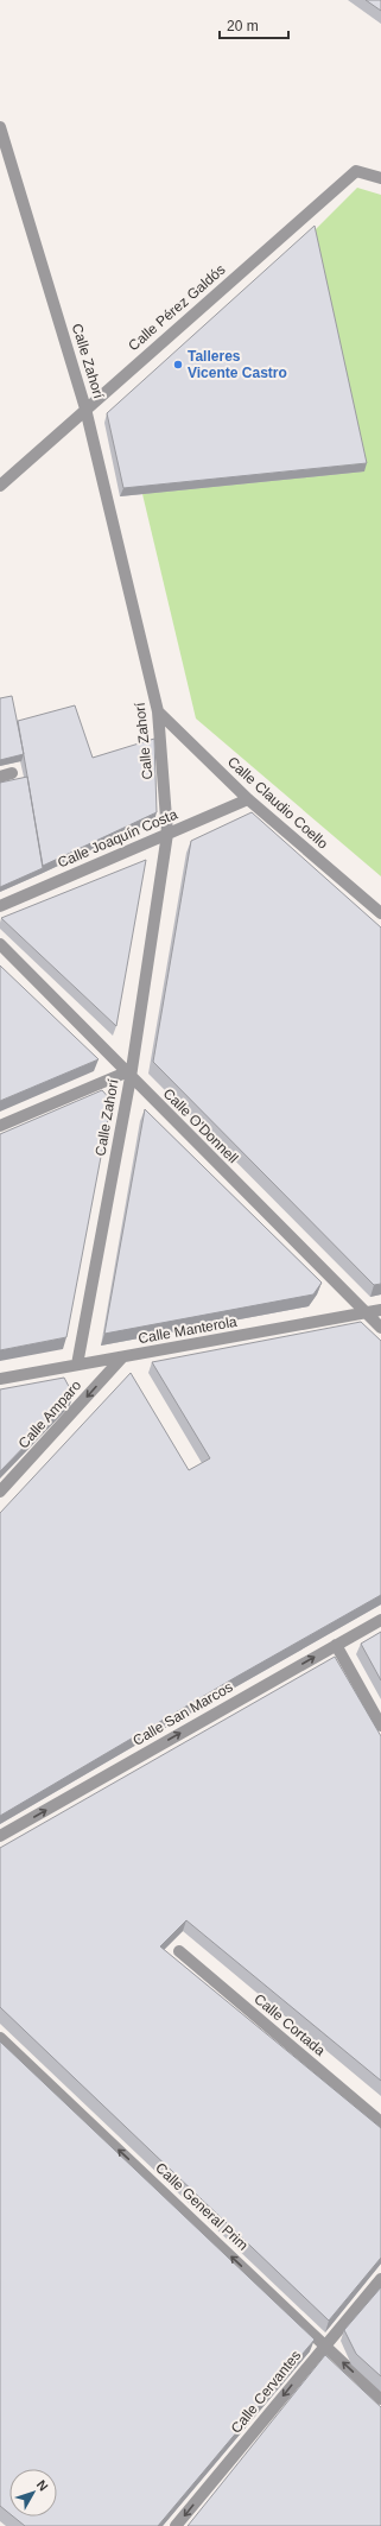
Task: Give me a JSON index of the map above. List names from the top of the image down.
{
  "streets": {
    "street": [
      "Calle Pérez Galdós",
      "Calle Zahorí",
      "Calle Claudio Coello",
      "Calle Joaquín Costa",
      "Calle O'Donnell",
      "Calle Manterola",
      "Calle Amparo",
      "Calle San Marcos",
      "Calle Cortada",
      "Calle General Prim",
      "Calle Cervantes"
    ]
  },
  "crossings": [
    ["Calle Pérez Galdós", "Calle Zahorí"],
    ["Calle Zahorí", "Calle Claudio Coello"],
    ["Calle Zahorí", "Calle Joaquín Costa"],
    ["Calle Zahorí", "Calle O'Donnell"],
    ["Calle Zahorí", "Calle Manterola"],
    ["Calle Claudio Coello", "Calle Joaquín Costa"],
    ["Calle O'Donnell", "Calle Manterola"],
    ["Calle Manterola", "Calle Amparo"],
    ["Calle General Prim", "Calle Cervantes"]
  ],
  "one_way": [
    "Calle Amparo",
    "Calle San Marcos",
    "Calle General Prim",
    "Calle Cervantes"
  ],
  "places": ["Talleres Vicente Castro"],
  "scale_bar": "20 m",
  "north": "top right"
}
